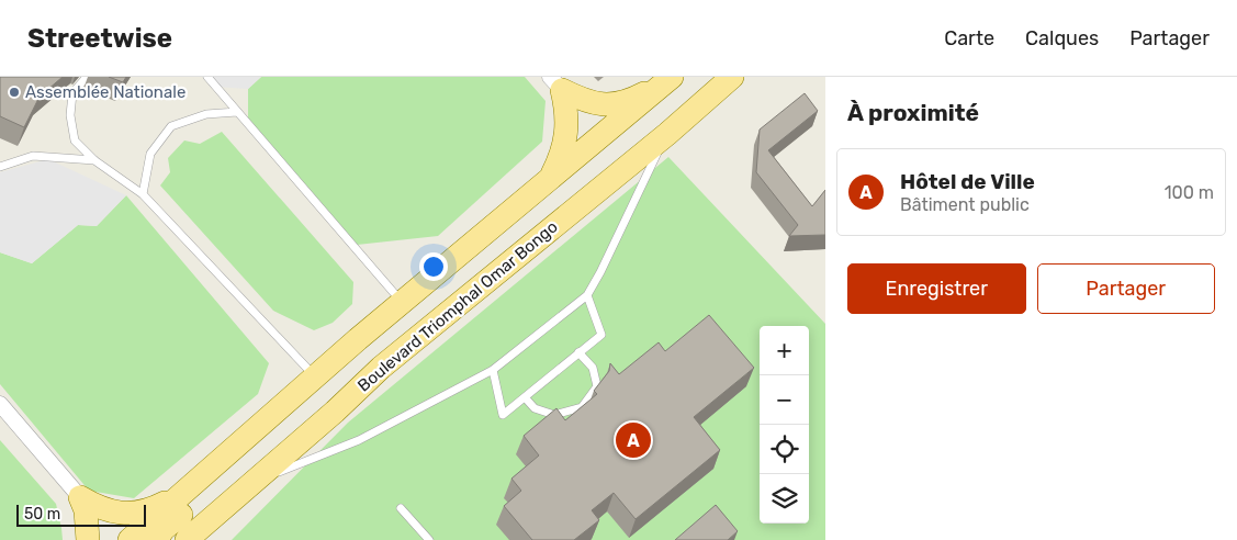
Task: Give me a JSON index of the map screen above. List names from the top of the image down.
{
  "streets": {
    "main road": ["Boulevard Triomphal Omar Bongo"]
  },
  "places": ["Assemblée Nationale"],
  "scale_bar": "50 m",
  "page": {
    "header": "Streetwise",
    "nav": ["Carte", "Calques", "Partager"],
    "heading": "À proximité",
    "list": [
      {
        "mark": "A",
        "name": "Hôtel de Ville",
        "note": "Bâtiment public",
        "value": "100 m"
      }
    ],
    "buttons": ["Enregistrer", "Partager"],
    "map_buttons": ["+", "−"],
    "pins": "A",
    "scale": "50 m"
  }
}
